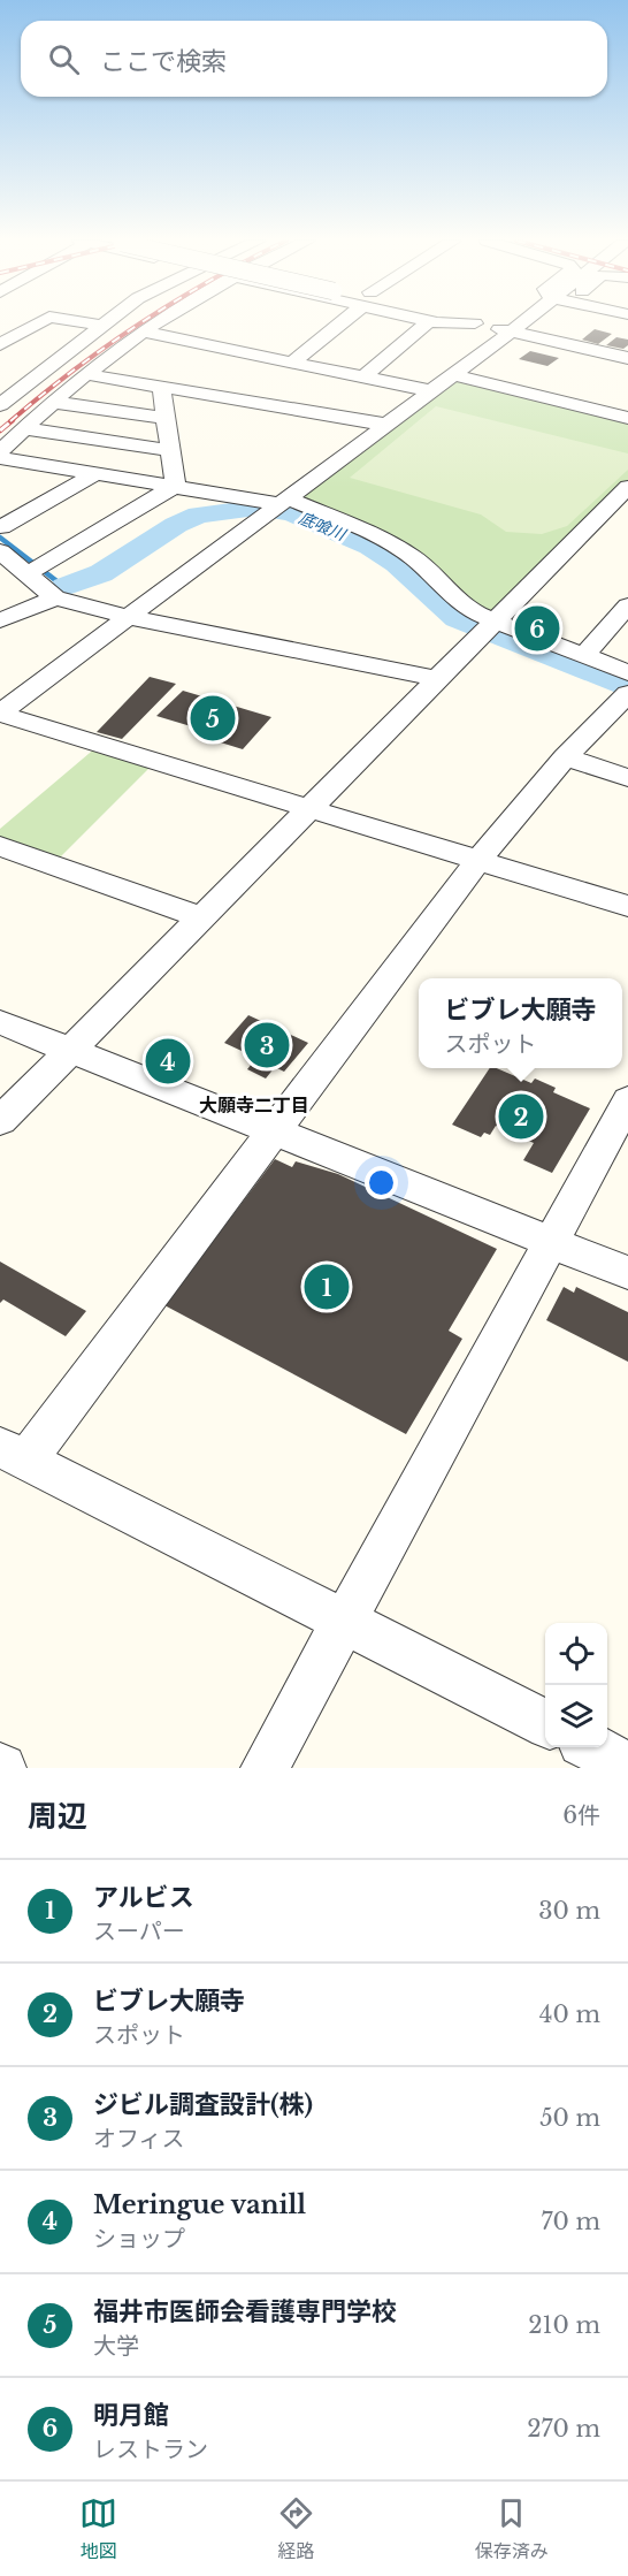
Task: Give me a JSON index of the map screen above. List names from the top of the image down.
{
  "districts": ["大願寺二丁目"],
  "water": ["底喰川"],
  "page": {
    "search": "ここで検索",
    "pins": [
      "6",
      "5",
      "3",
      "4",
      "2",
      "1"
    ],
    "popup": ["ビブレ大願寺", "スポット"],
    "heading": ["周辺", "6件"],
    "list": [
      {
        "mark": "1",
        "name": "アルビス",
        "note": "スーパー",
        "value": "30 m"
      },
      {
        "mark": "2",
        "name": "ビブレ大願寺",
        "note": "スポット",
        "value": "40 m"
      },
      {
        "mark": "3",
        "name": "ジビル調査設計(株)",
        "note": "オフィス",
        "value": "50 m"
      },
      {
        "mark": "4",
        "name": "Meringue vanill",
        "note": "ショップ",
        "value": "70 m"
      },
      {
        "mark": "5",
        "name": "福井市医師会看護専門学校",
        "note": "大学",
        "value": "210 m"
      },
      {
        "mark": "6",
        "name": "明月館",
        "note": "レストラン",
        "value": "270 m"
      }
    ],
    "nav": ["地図", "経路", "保存済み"]
  }
}
